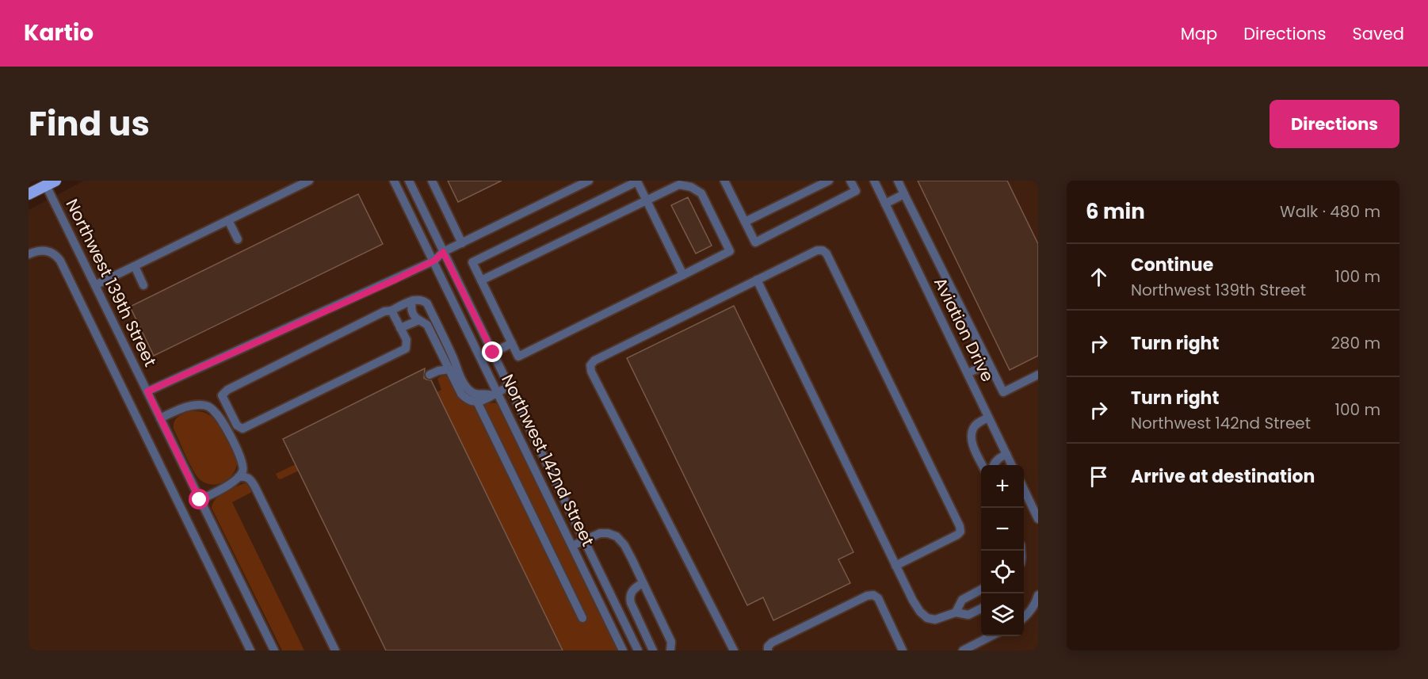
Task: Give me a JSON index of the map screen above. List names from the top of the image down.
{
  "streets": {
    "street": ["Northwest 139th Street", "Aviation Drive", "Northwest 142nd Street"]
  },
  "page": {
    "header": "Kartio",
    "nav": ["Map", "Directions", "Saved"],
    "title": "Find us",
    "buttons": "Directions",
    "heading": ["6 min", "Walk · 480 m"],
    "list": [
      ["Continue", "Northwest 139th Street", "100 m"],
      ["Turn right", "280 m"],
      ["Turn right", "Northwest 142nd Street", "100 m"],
      "Arrive at destination"
    ],
    "map_buttons": ["+", "−"]
  }
}
